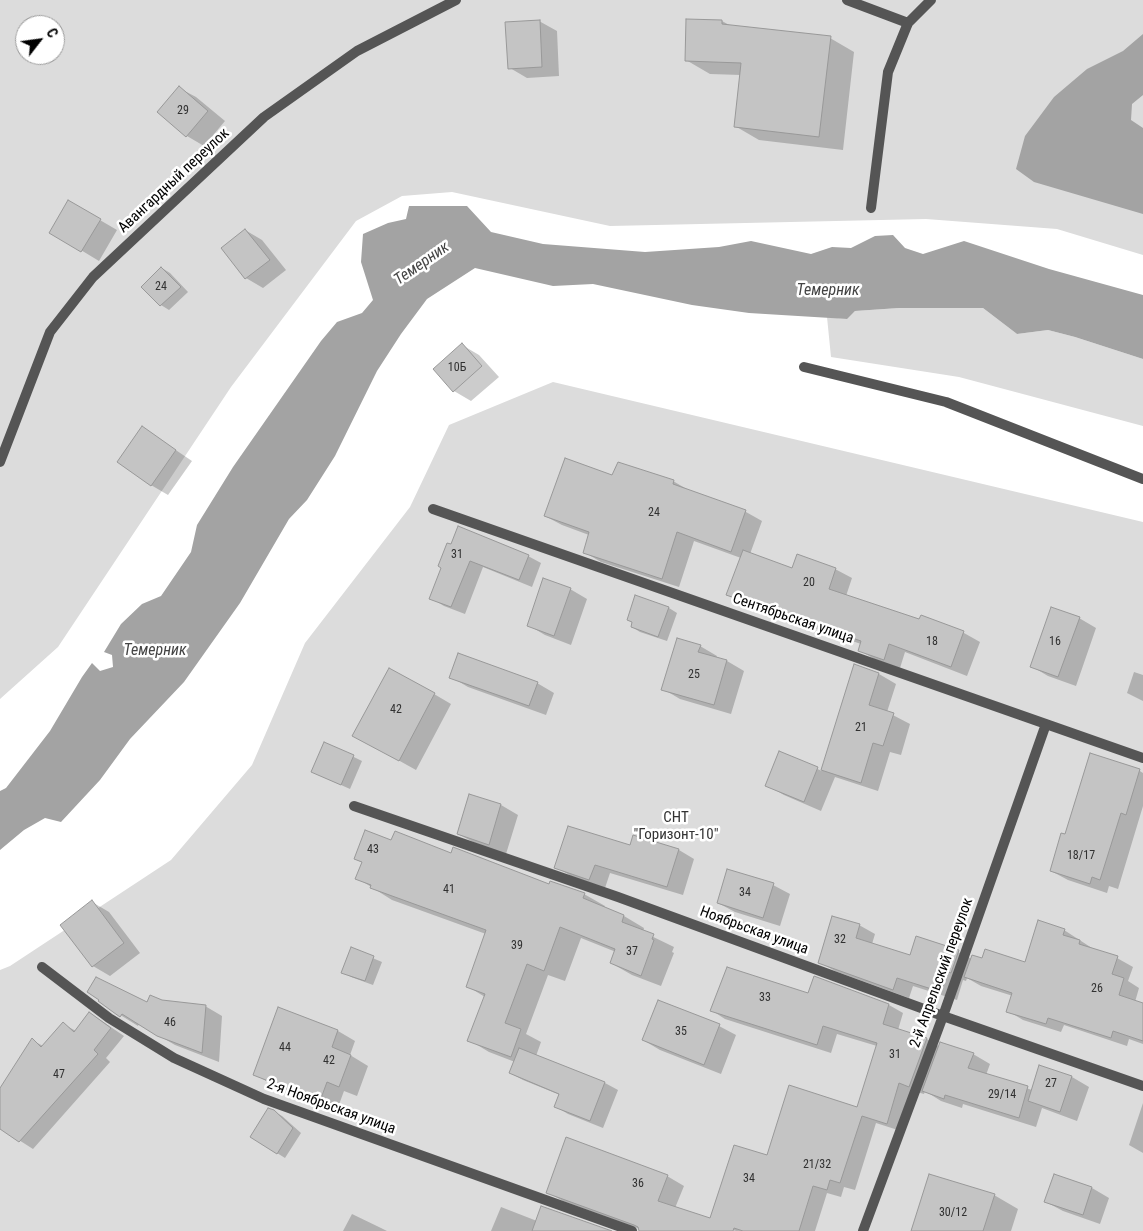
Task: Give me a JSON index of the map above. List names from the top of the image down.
{
  "streets": {
    "street": [
      "Авангардный переулок",
      "Сентябрьская улица",
      "Ноябрьская улица",
      "2-й Апрельский переулок",
      "2-я Ноябрьская улица"
    ]
  },
  "crossings": [
    ["Сентябрьская улица", "2-й Апрельский переулок"],
    ["Ноябрьская улица", "2-й Апрельский переулок"]
  ],
  "water": ["Темерник"],
  "parks": ["СНТ \"Горизонт-10\""],
  "house_numbers": [
    "29",
    "24",
    "10Б",
    "24",
    "31",
    "20",
    "18",
    "16",
    "25",
    "42",
    "21",
    "43",
    "18/17",
    "41",
    "34",
    "32",
    "39",
    "37",
    "26",
    "33",
    "46",
    "35",
    "44",
    "31",
    "42",
    "47",
    "27",
    "29/14",
    "21/32",
    "34",
    "36",
    "30/12"
  ],
  "north": "top right"
}
